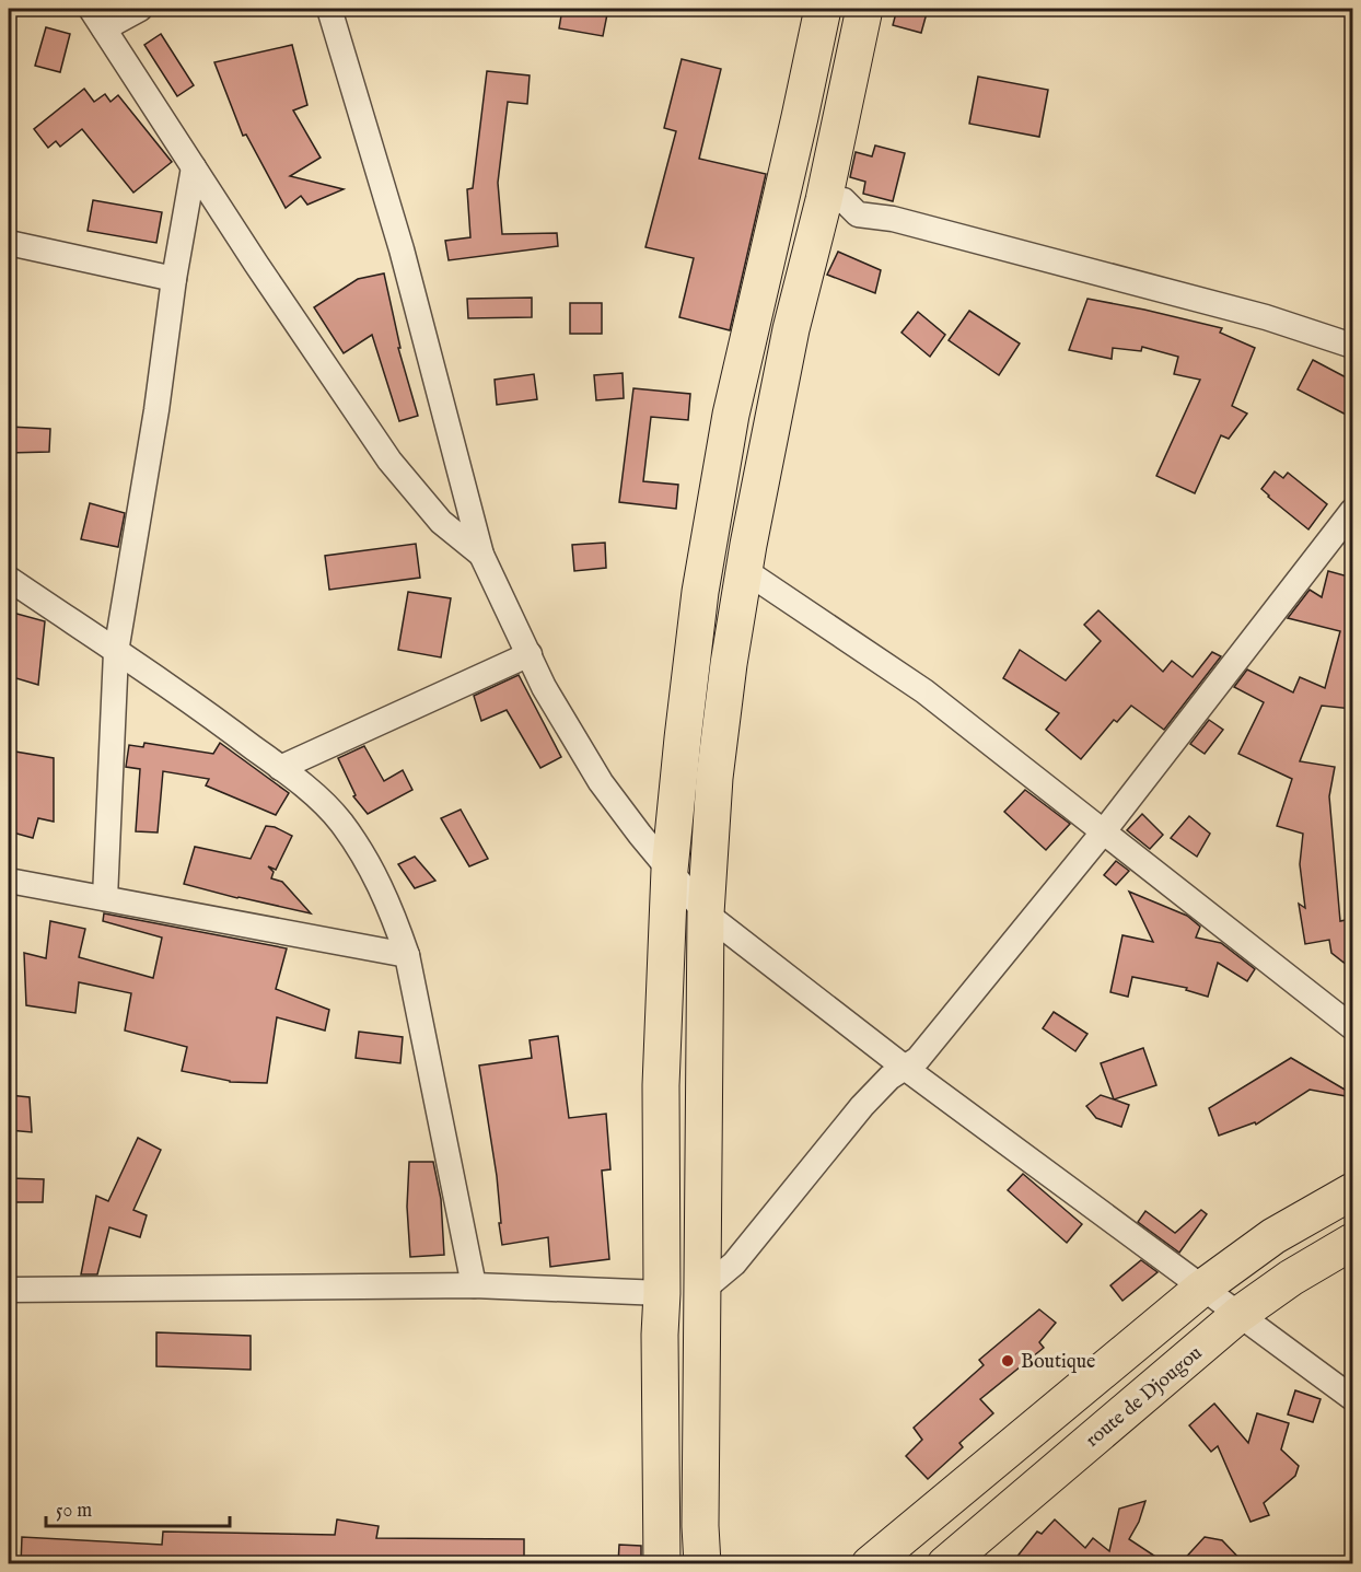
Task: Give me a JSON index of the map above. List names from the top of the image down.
{
  "streets": {
    "main road": ["route de Djougou"]
  },
  "places": ["Boutique"],
  "scale_bar": "50 m"
}
